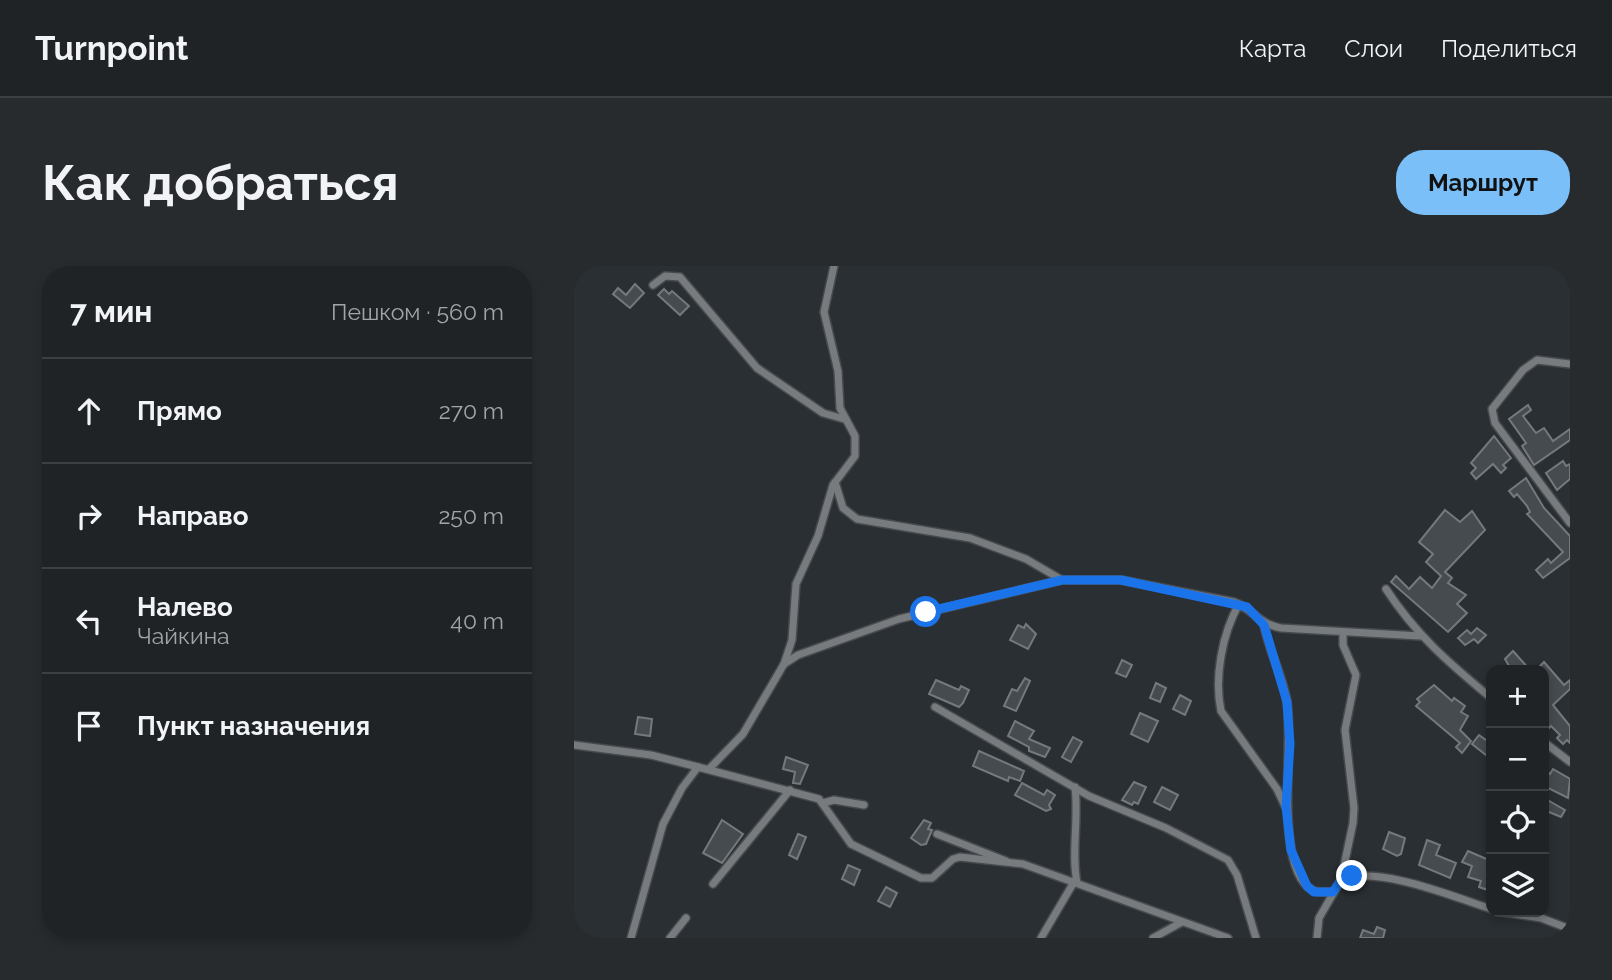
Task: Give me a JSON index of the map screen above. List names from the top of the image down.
{
  "page": {
    "header": "Turnpoint",
    "nav": ["Карта", "Слои", "Поделиться"],
    "buttons": "Маршрут",
    "title": "Как добраться",
    "heading": ["7 мин", "Пешком · 560 m"],
    "list": [
      ["Прямо", "270 m"],
      ["Направо", "250 m"],
      ["Налево", "Чайкина", "40 m"],
      "Пункт назначения"
    ],
    "map_buttons": ["+", "−"]
  }
}
